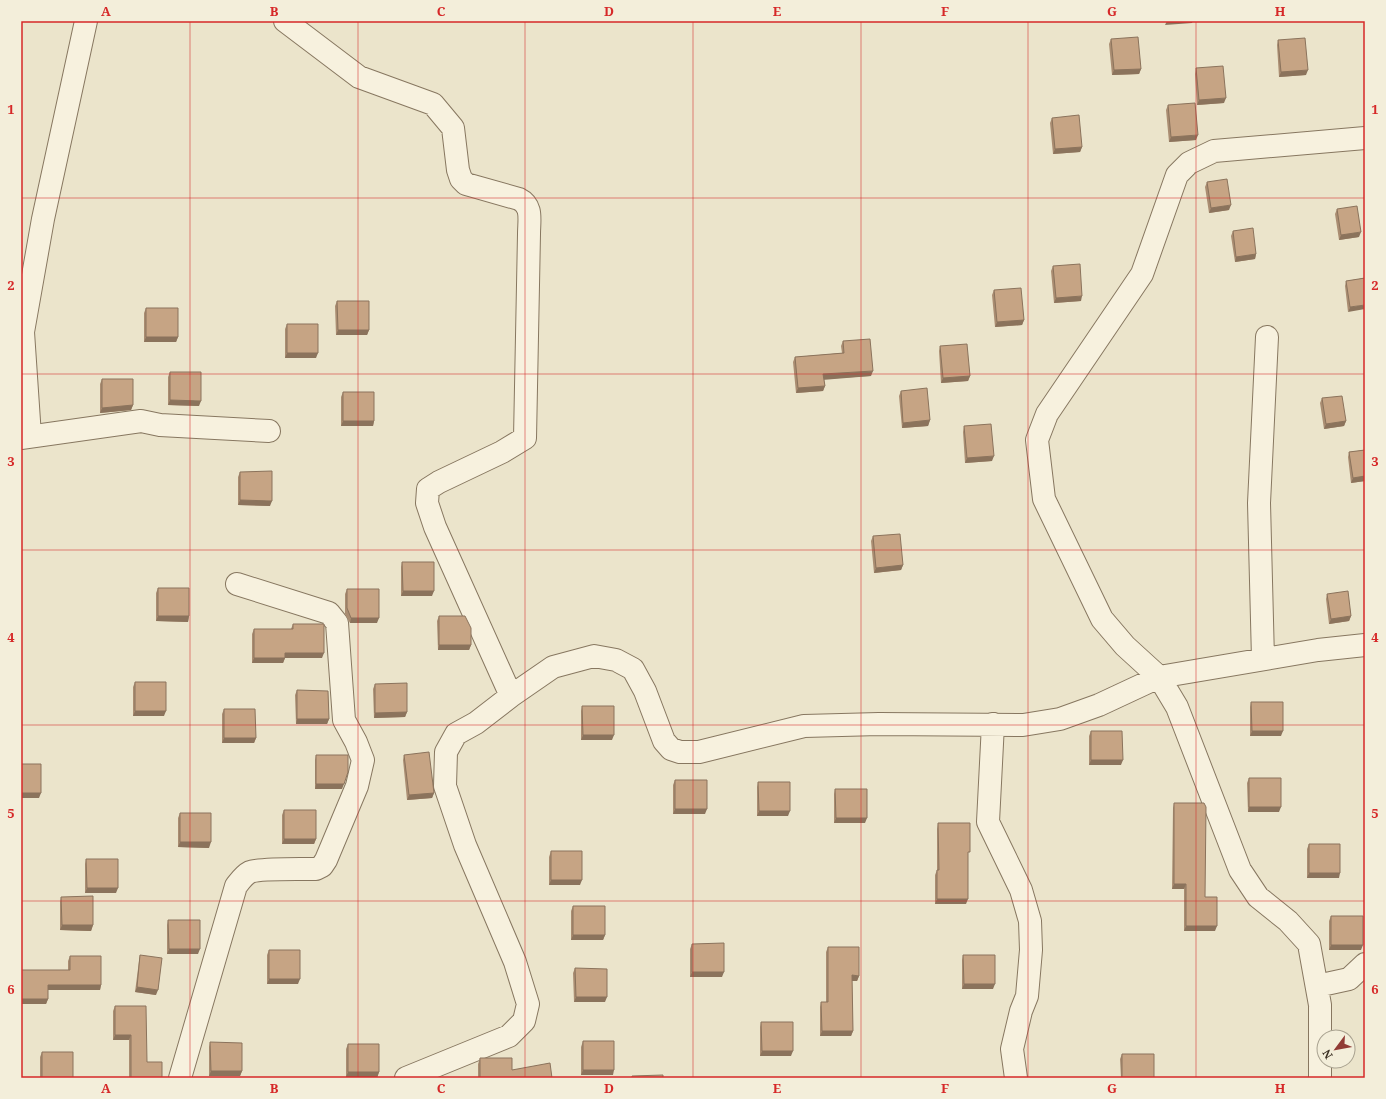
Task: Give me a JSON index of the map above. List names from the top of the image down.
{
  "north": "bottom left",
  "grid": {
    "columns": [
      "A",
      "B",
      "C",
      "D",
      "E",
      "F",
      "G",
      "H"
    ],
    "rows": [
      "1",
      "2",
      "3",
      "4",
      "5",
      "6"
    ]
  }
}
